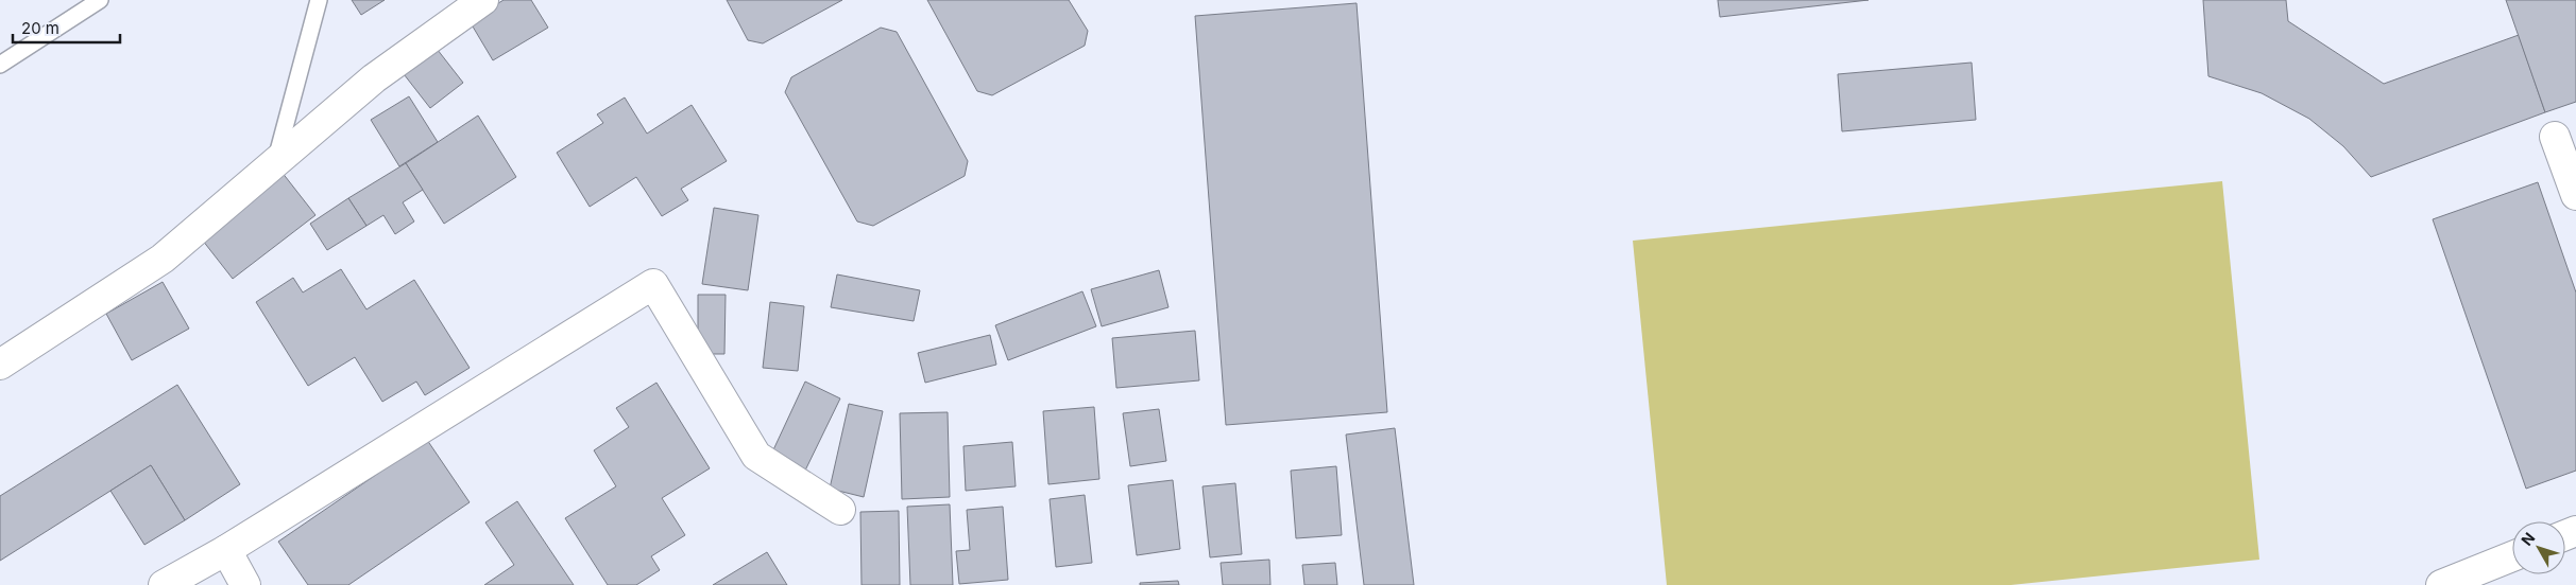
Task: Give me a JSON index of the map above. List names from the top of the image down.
{
  "scale_bar": "20 m",
  "north": "top left"
}
